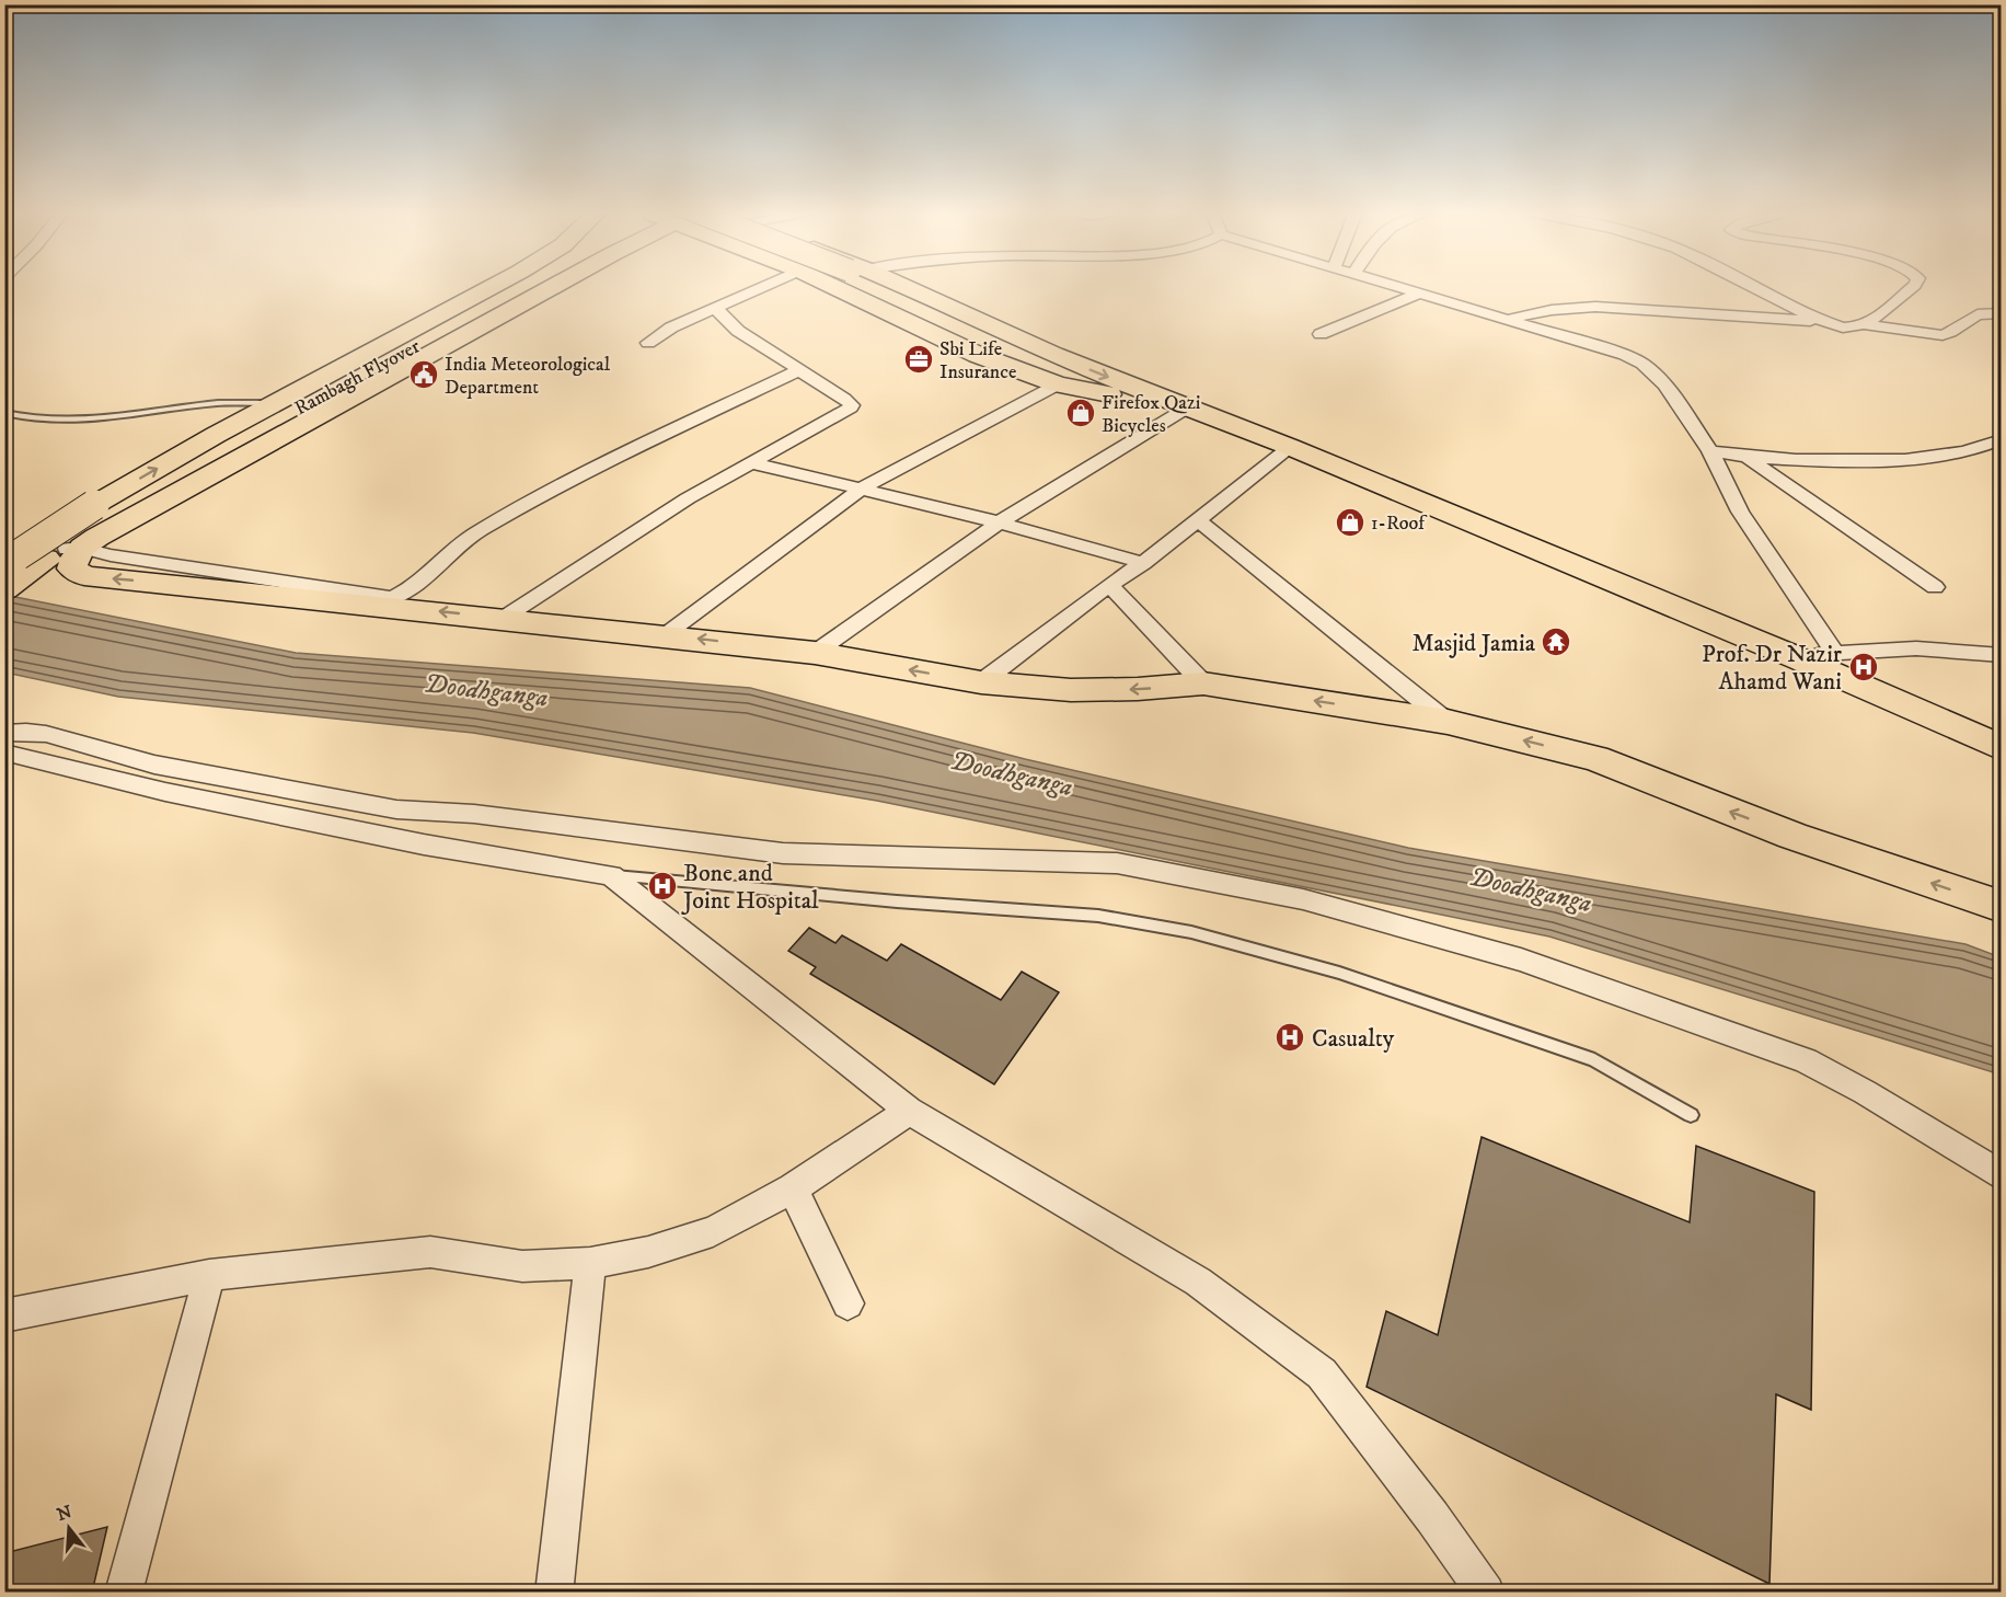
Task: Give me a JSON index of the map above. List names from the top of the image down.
{
  "streets": {
    "main road": ["Rambagh Flyover"]
  },
  "water": ["Doodhganga"],
  "places": {
    "office": ["Sbi Life Insurance"],
    "public building": ["India Meteorological Department"],
    "shop": ["Firefox Qazi Bicycles", "1-Roof"],
    "temple": ["Masjid Jamia"],
    "hospital": ["Prof. Dr Nazir Ahamd Wani", "Bone and Joint Hospital", "Casualty"]
  },
  "north": "top"
}
